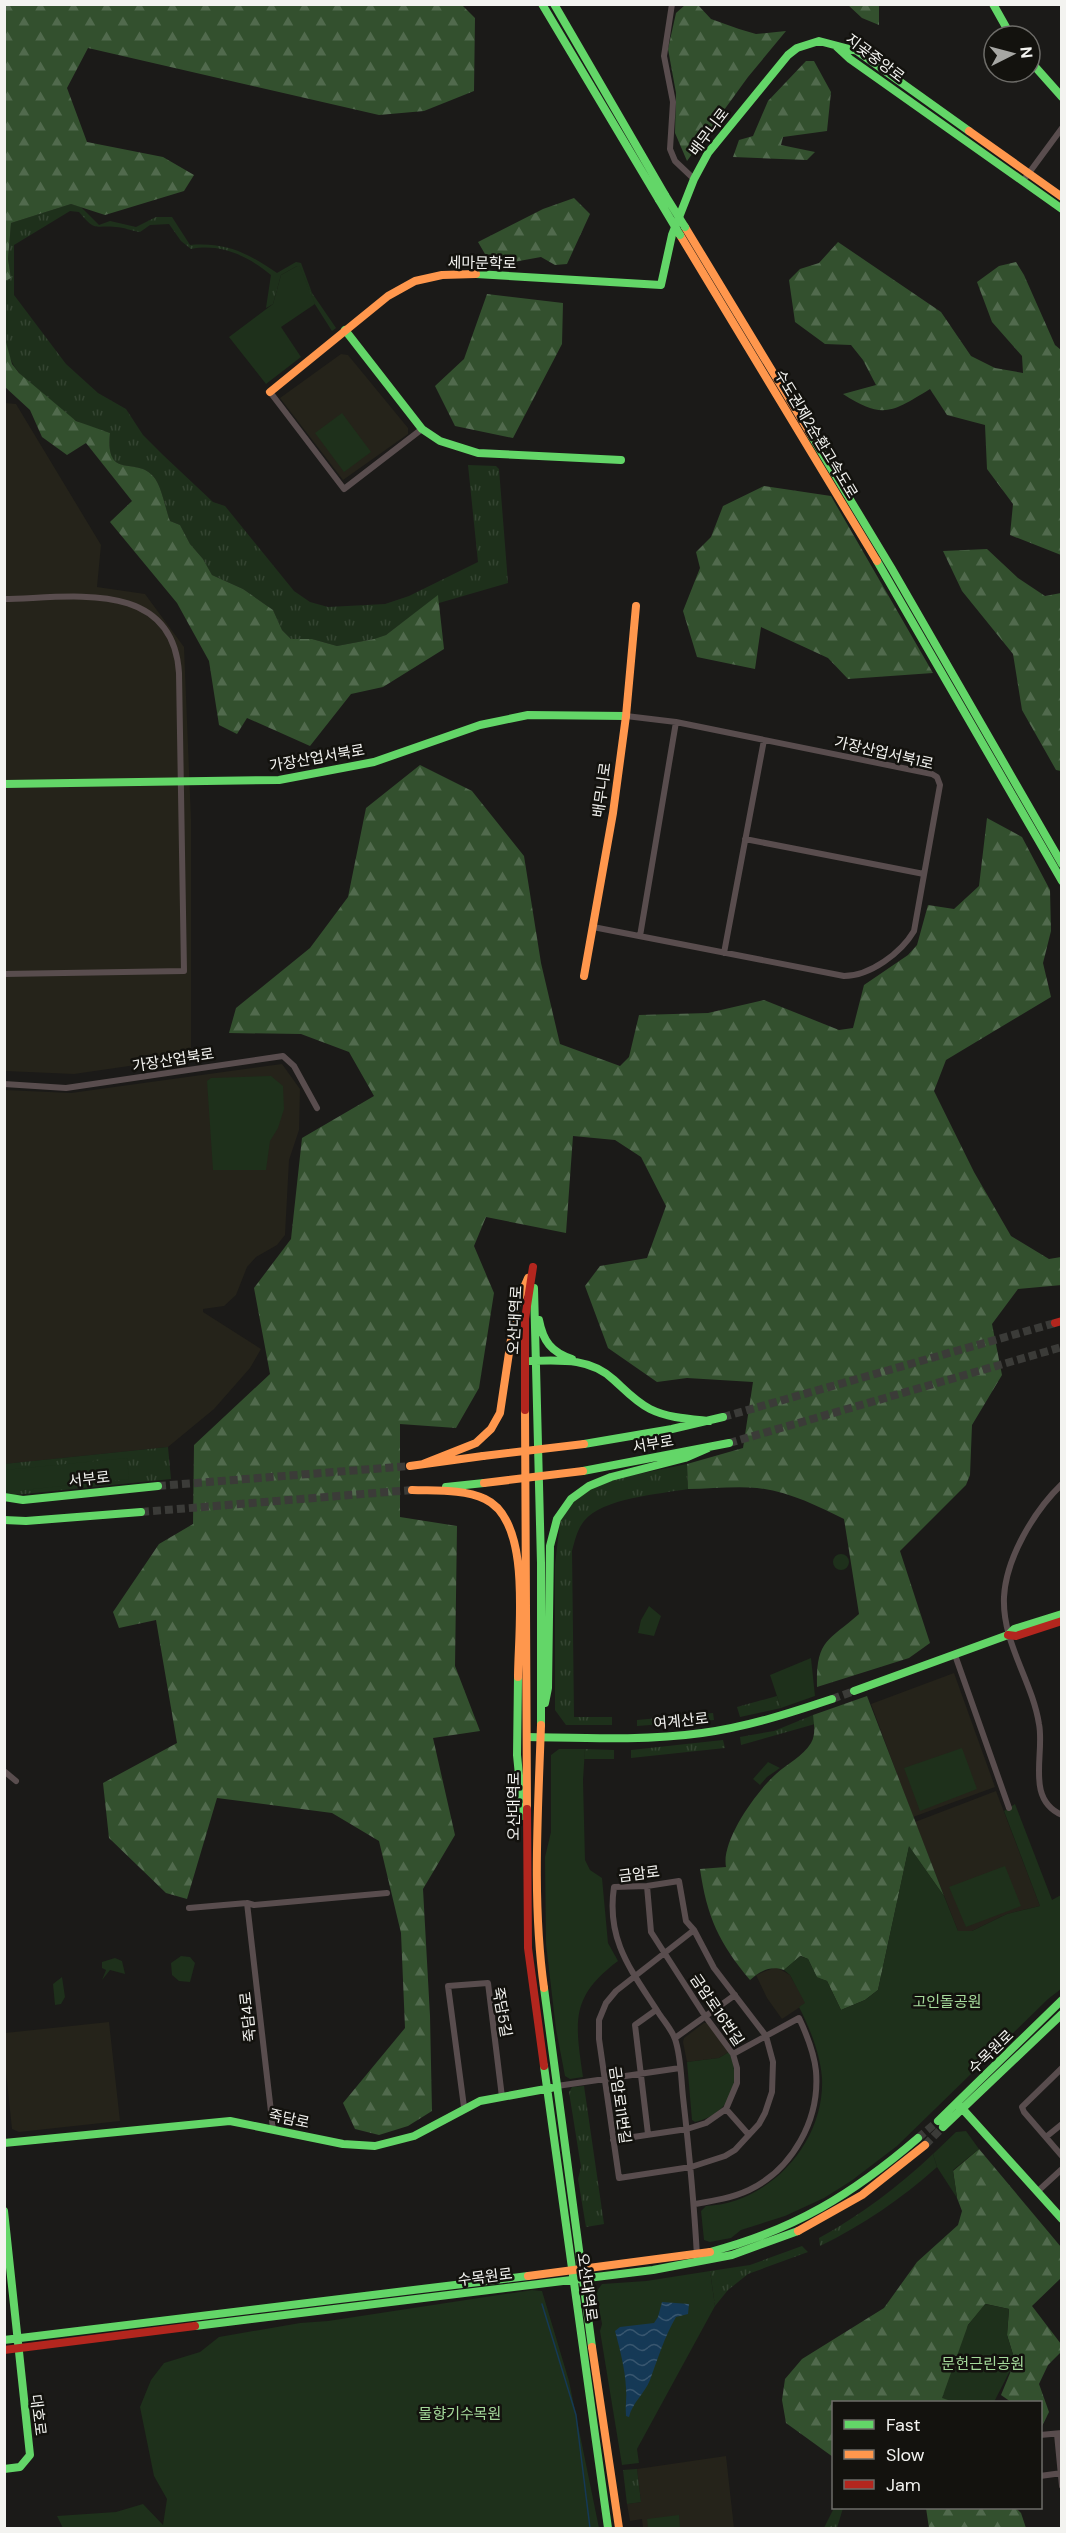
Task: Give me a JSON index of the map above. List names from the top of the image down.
{
  "streets": {
    "main road": [
      "지곶중앙로",
      "배무니로",
      "세마문학로",
      "수도권제2순환고속도로",
      "가장산업서북로",
      "오산대역로",
      "서부로",
      "여계산로",
      "수목원로",
      "죽담로",
      "대호로"
    ],
    "street": [
      "가장산업서북1로",
      "가장산업북로",
      "금암로",
      "금암로16번길",
      "죽담5길",
      "죽담4로",
      "금암로11번길"
    ]
  },
  "crossings": [
    ["지곶중앙로", "배무니로"],
    ["배무니로", "세마문학로"],
    ["배무니로", "가장산업서북1로"],
    ["배무니로", "가장산업서북로"],
    ["가장산업서북1로", "가장산업서북로"],
    ["오산대역로", "서부로"],
    ["오산대역로", "여계산로"],
    ["오산대역로", "수목원로"],
    ["오산대역로", "죽담로"],
    ["금암로", "금암로16번길"],
    ["금암로", "수목원로"],
    ["금암로", "금암로11번길"],
    ["금암로16번길", "금암로11번길"],
    ["죽담5길", "죽담로"],
    ["죽담4로", "죽담로"],
    ["수목원로", "대호로"]
  ],
  "parks": ["고인돌공원", "문헌근린공원", "물향기수목원"],
  "legend": ["Fast", "Slow", "Jam"],
  "north": "right"
}
